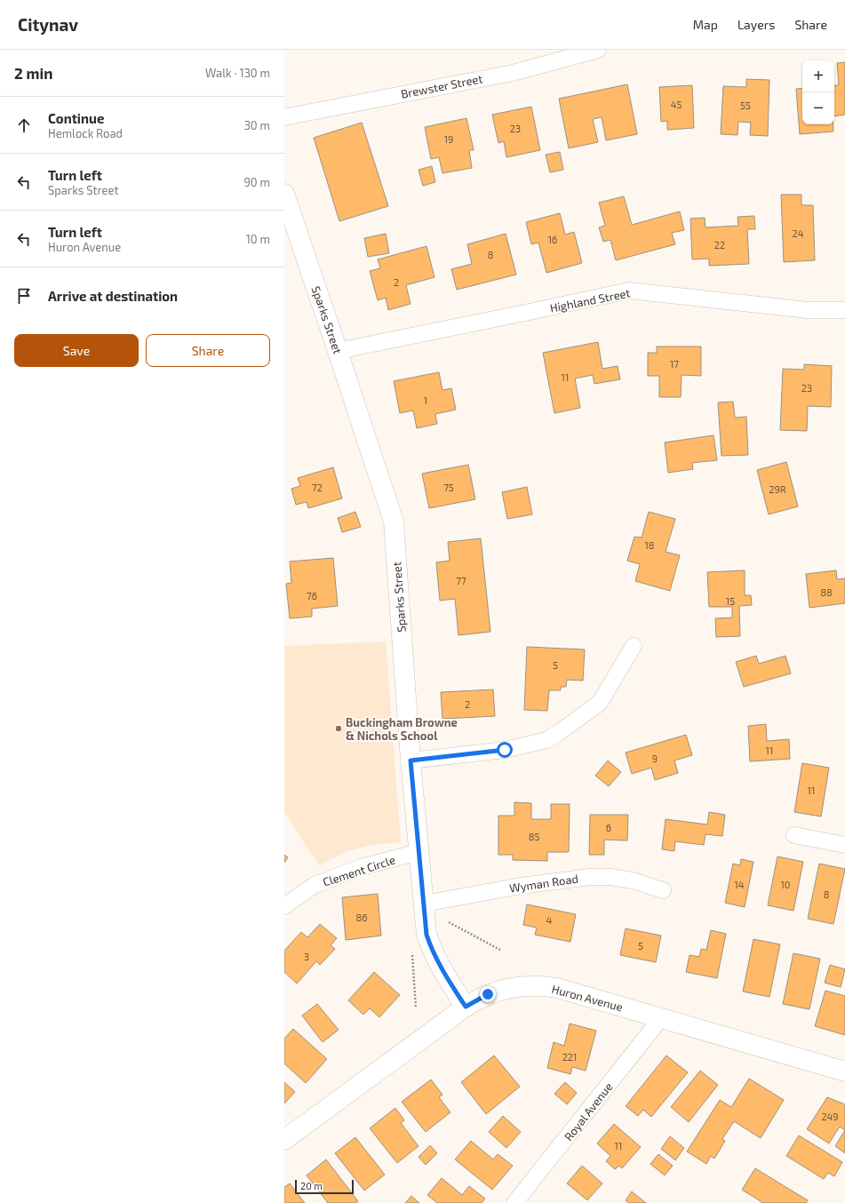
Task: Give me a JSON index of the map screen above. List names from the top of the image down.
{
  "streets": {
    "street": [
      "Brewster Street",
      "Highland Street",
      "Sparks Street",
      "Clement Circle",
      "Wyman Road",
      "Huron Avenue",
      "Royal Avenue"
    ]
  },
  "crossings": [
    ["Highland Street", "Sparks Street"],
    ["Sparks Street", "Clement Circle"],
    ["Sparks Street", "Wyman Road"],
    ["Sparks Street", "Huron Avenue"],
    ["Huron Avenue", "Royal Avenue"]
  ],
  "places": ["Buckingham Browne & Nichols School"],
  "house_numbers": [
    "45",
    "55",
    "23",
    "19",
    "24",
    "16",
    "22",
    "8",
    "2",
    "17",
    "11",
    "23",
    "1",
    "72",
    "75",
    "29R",
    "18",
    "77",
    "88",
    "76",
    "15",
    "5",
    "2",
    "11",
    "9",
    "11",
    "6",
    "85",
    "14",
    "10",
    "8",
    "86",
    "4",
    "5",
    "3",
    "221",
    "249",
    "11"
  ],
  "scale_bar": "20 m",
  "page": {
    "header": "Citynav",
    "nav": ["Map", "Layers", "Share"],
    "heading": ["2 min", "Walk · 130 m"],
    "map_buttons": ["+", "−"],
    "list": [
      ["Continue", "Hemlock Road", "30 m"],
      ["Turn left", "Sparks Street", "90 m"],
      ["Turn left", "Huron Avenue", "10 m"],
      "Arrive at destination"
    ],
    "buttons": ["Save", "Share"],
    "scale": "20 m"
  }
}
